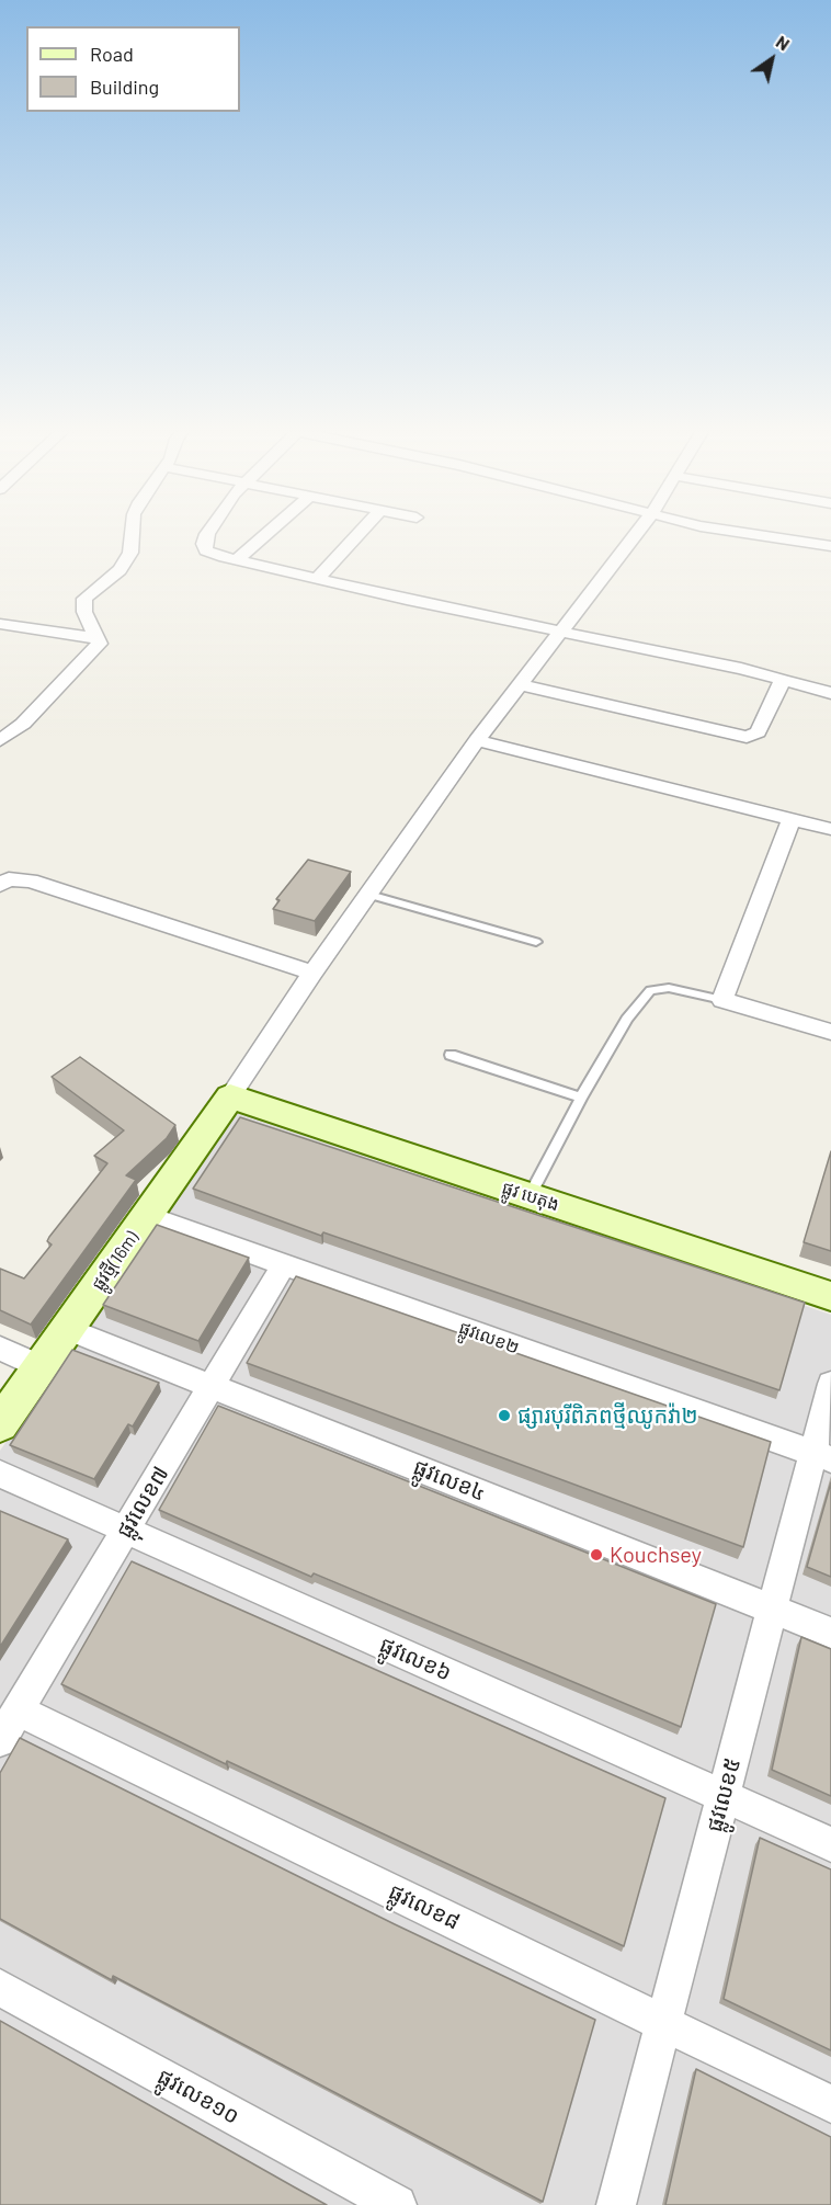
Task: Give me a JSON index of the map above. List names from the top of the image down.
{
  "streets": {
    "street": [
      "ផ្លូវ បេតុង",
      "ផ្លូវថ្មី(16m)",
      "ផ្លូវលេខ២",
      "ផ្លូវលេខ៤",
      "ផ្លុវលេខ៧",
      "ផ្លូវលេខ៦",
      "ផ្លូវលេខ៥",
      "ផ្លូវលេខ៨",
      "ផ្លូវលេខ១០"
    ]
  },
  "crossings": [
    ["ផ្លូវ បេតុង", "ផ្លូវថ្មី(16m)"],
    ["ផ្លូវថ្មី(16m)", "ផ្លូវលេខ២"],
    ["ផ្លូវថ្មី(16m)", "ផ្លូវលេខ៤"],
    ["ផ្លូវលេខ២", "ផ្លុវលេខ៧"],
    ["ផ្លូវលេខ២", "ផ្លូវលេខ៥"],
    ["ផ្លូវលេខ៤", "ផ្លុវលេខ៧"],
    ["ផ្លូវលេខ៤", "ផ្លូវលេខ៥"],
    ["ផ្លុវលេខ៧", "ផ្លូវលេខ៦"],
    ["ផ្លុវលេខ៧", "ផ្លូវលេខ៨"],
    ["ផ្លូវលេខ៦", "ផ្លូវលេខ៥"],
    ["ផ្លូវលេខ៥", "ផ្លូវលេខ៨"]
  ],
  "places": ["ផ្សារបុរីពិភពថ្មីឈូកវ៉ា២", "Kouchsey"],
  "legend": ["Road", "Building"],
  "north": "top right"
}
